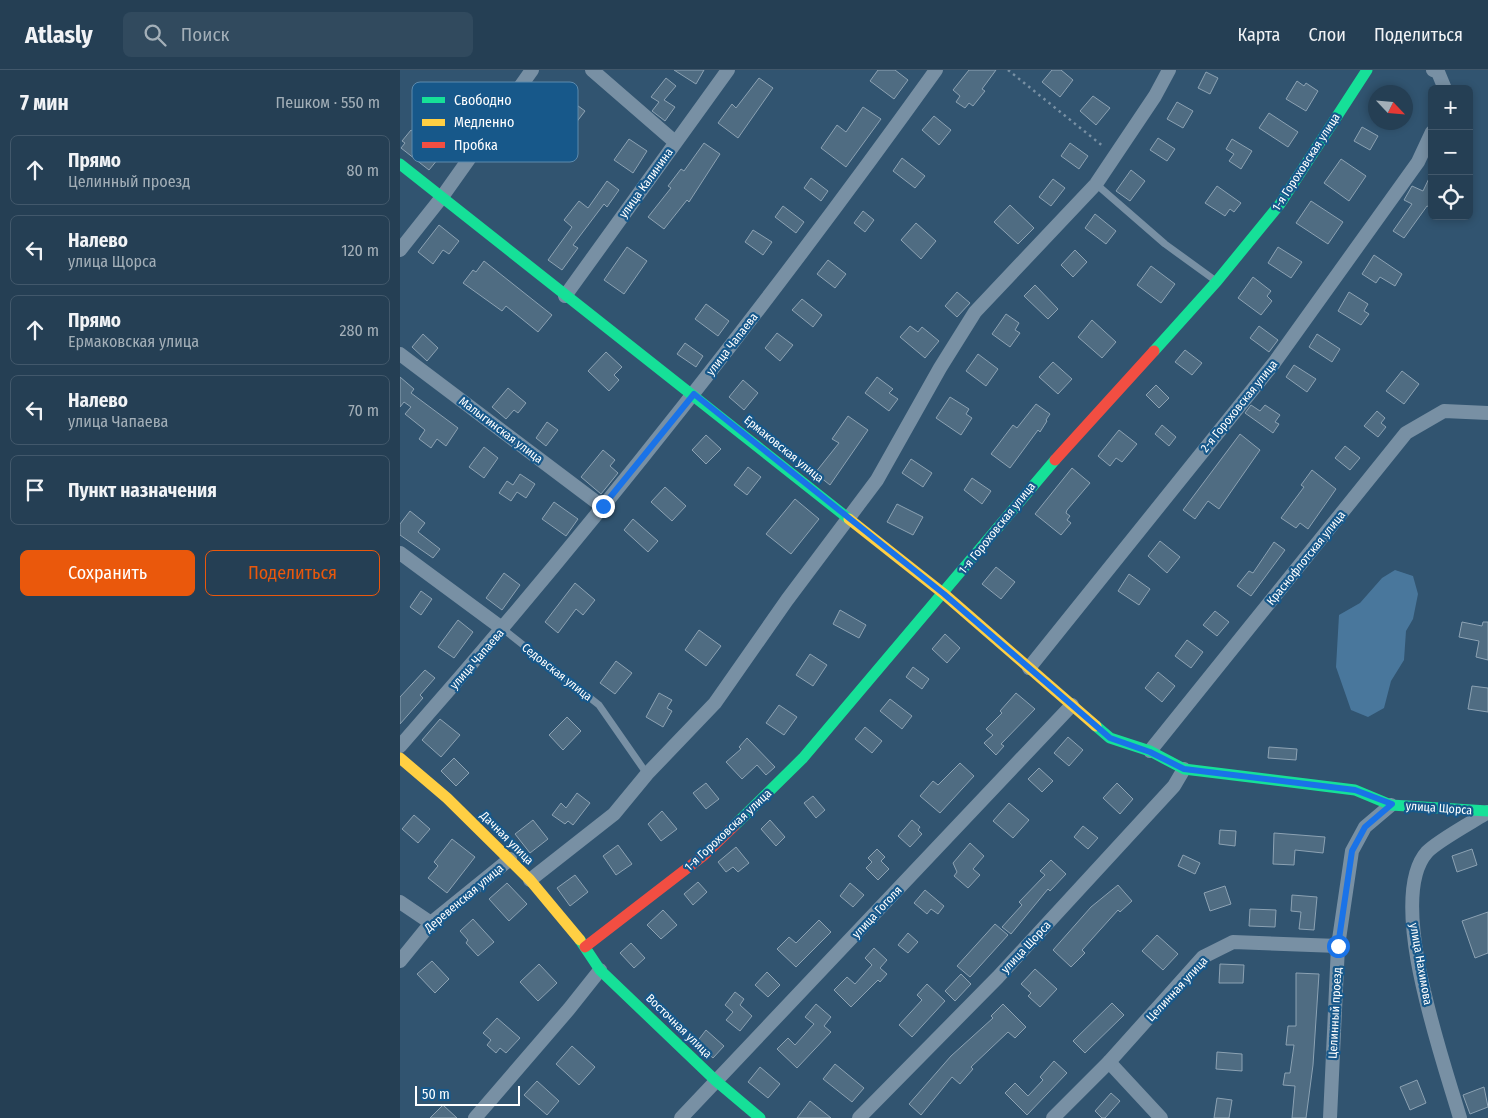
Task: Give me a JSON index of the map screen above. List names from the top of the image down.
{
  "streets": {
    "street": [
      "1-я Гороховская улица",
      "улица Калинина",
      "улица Чапаева",
      "2-я Гороховская улица",
      "Малыгинская улица",
      "Ермаковская улица",
      "Краснофлотская улица",
      "Седовская улица",
      "улица Щорса",
      "Дачная улица",
      "Деревенская улица",
      "улица Гоголя",
      "улица Нахимова",
      "Целинная улица",
      "Целинный проезд",
      "Восточная улица"
    ]
  },
  "crossings": [
    ["1-я Гороховская улица", "Ермаковская улица"],
    ["1-я Гороховская улица", "Дачная улица"],
    ["1-я Гороховская улица", "Восточная улица"],
    ["улица Калинина", "Ермаковская улица"],
    ["улица Чапаева", "Малыгинская улица"],
    ["улица Чапаева", "Ермаковская улица"],
    ["улица Чапаева", "Седовская улица"],
    ["2-я Гороховская улица", "Ермаковская улица"],
    ["Ермаковская улица", "Краснофлотская улица"],
    ["Ермаковская улица", "улица Щорса"],
    ["Ермаковская улица", "улица Гоголя"],
    ["Краснофлотская улица", "улица Щорса"],
    ["улица Щорса", "улица Нахимова"],
    ["улица Щорса", "Целинный проезд"],
    ["Дачная улица", "Деревенская улица"],
    ["Дачная улица", "Восточная улица"],
    ["улица Гоголя", "Восточная улица"],
    ["Целинная улица", "Целинный проезд"]
  ],
  "legend": ["Свободно", "Медленно", "Пробка"],
  "scale_bar": "50 m",
  "north": "bottom right",
  "page": {
    "header": "Atlasly",
    "search": "Поиск",
    "nav": ["Карта", "Слои", "Поделиться"],
    "heading": ["7 мин", "Пешком · 550 m"],
    "map_buttons": ["+", "−"],
    "list": [
      ["Прямо", "Целинный проезд", "80 m"],
      ["Налево", "улица Щорса", "120 m"],
      ["Прямо", "Ермаковская улица", "280 m"],
      ["Налево", "улица Чапаева", "70 m"],
      "Пункт назначения"
    ],
    "buttons": ["Сохранить", "Поделиться"],
    "scale": "50 m"
  }
}
